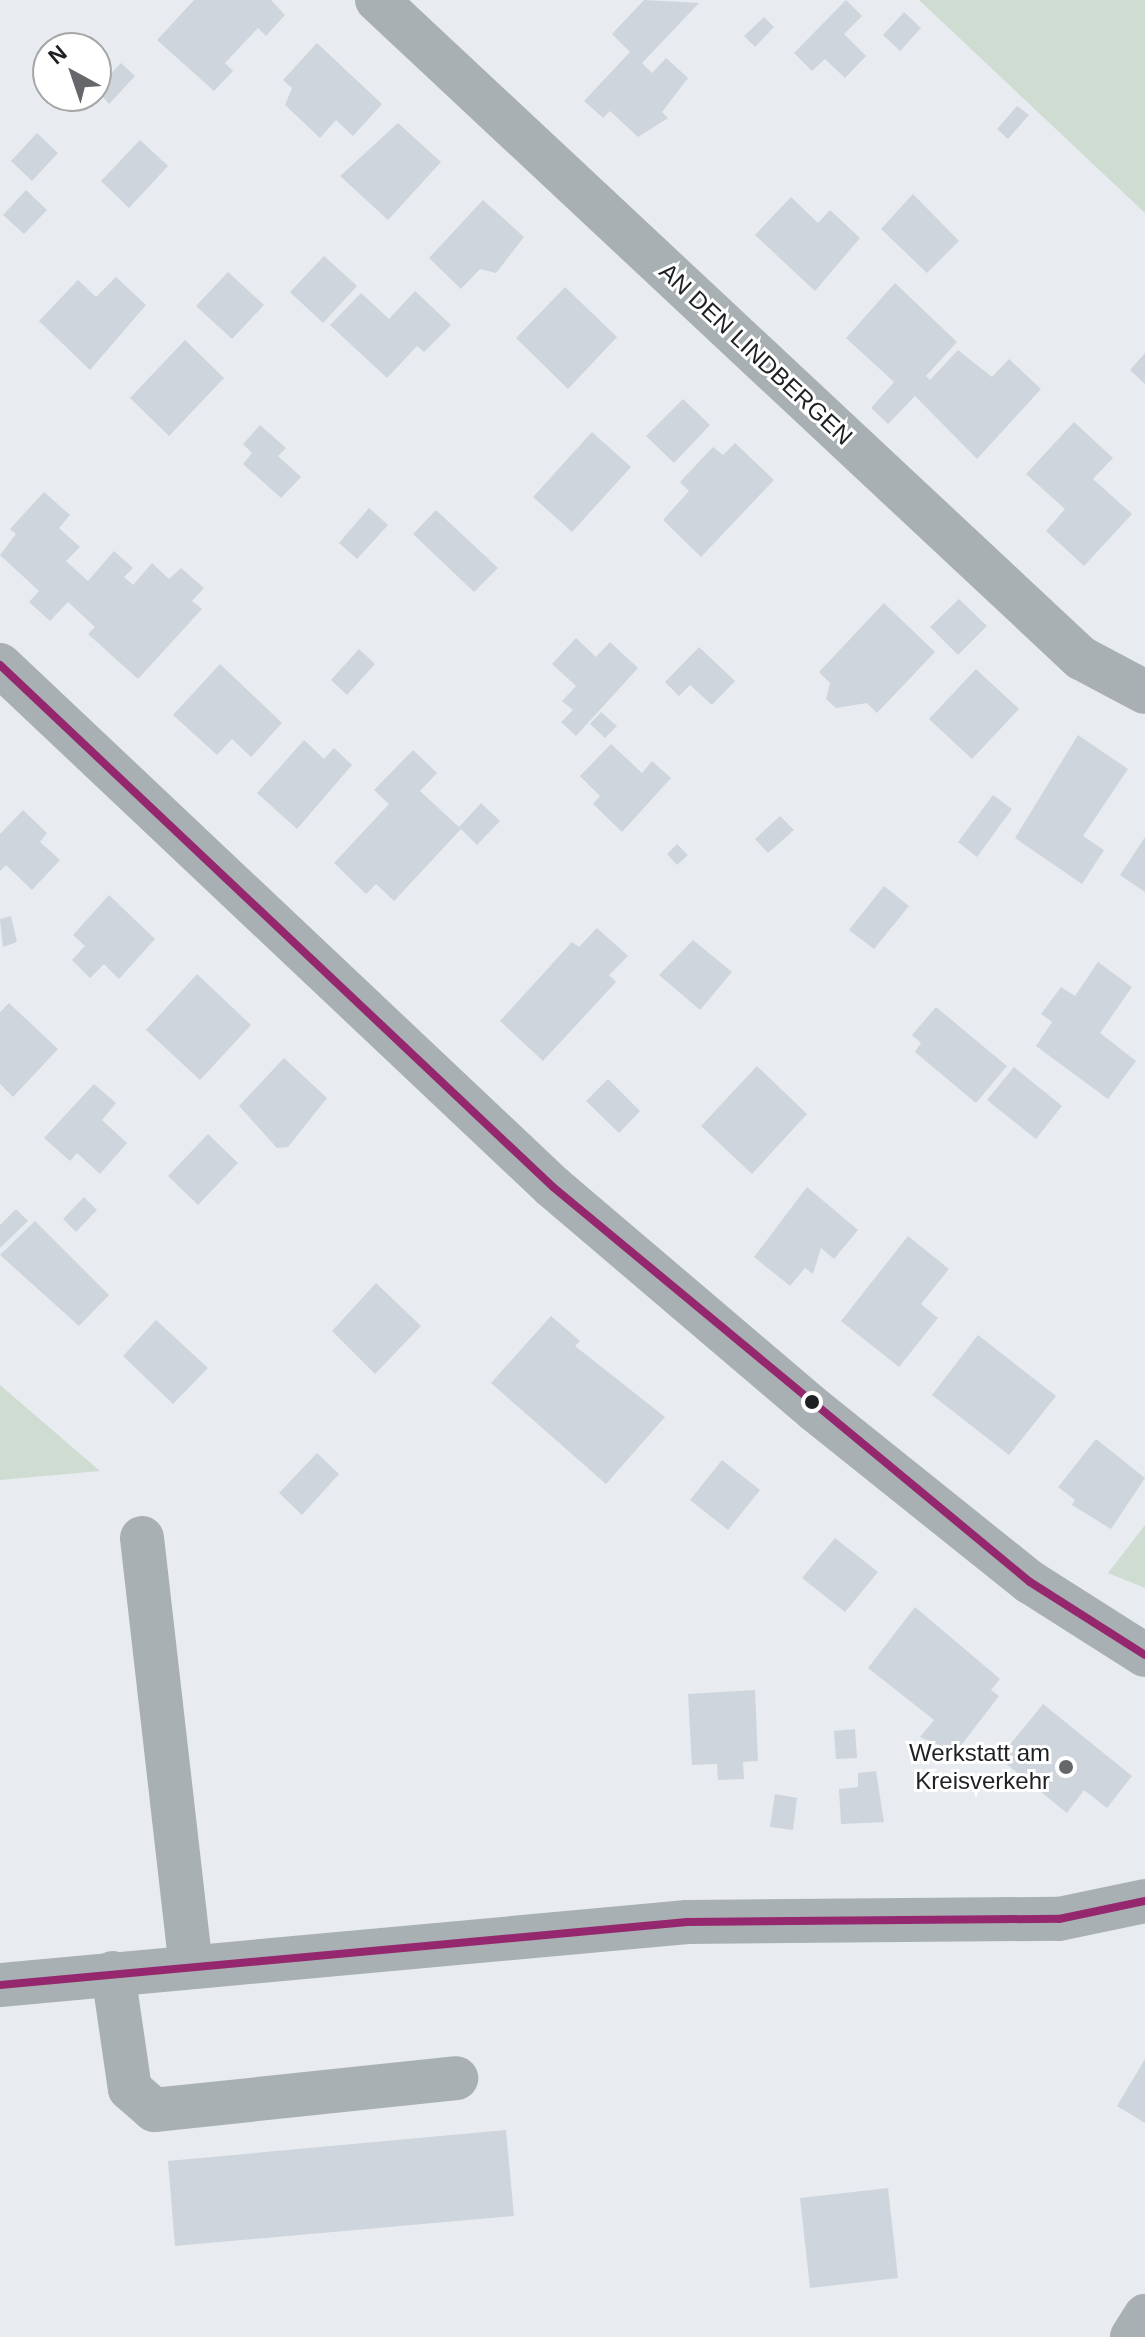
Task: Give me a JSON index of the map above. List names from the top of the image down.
{
  "streets": {
    "street": ["AN DEN LINDBERGEN"]
  },
  "places": ["Werkstatt am Kreisverkehr"],
  "north": "top left"
}
